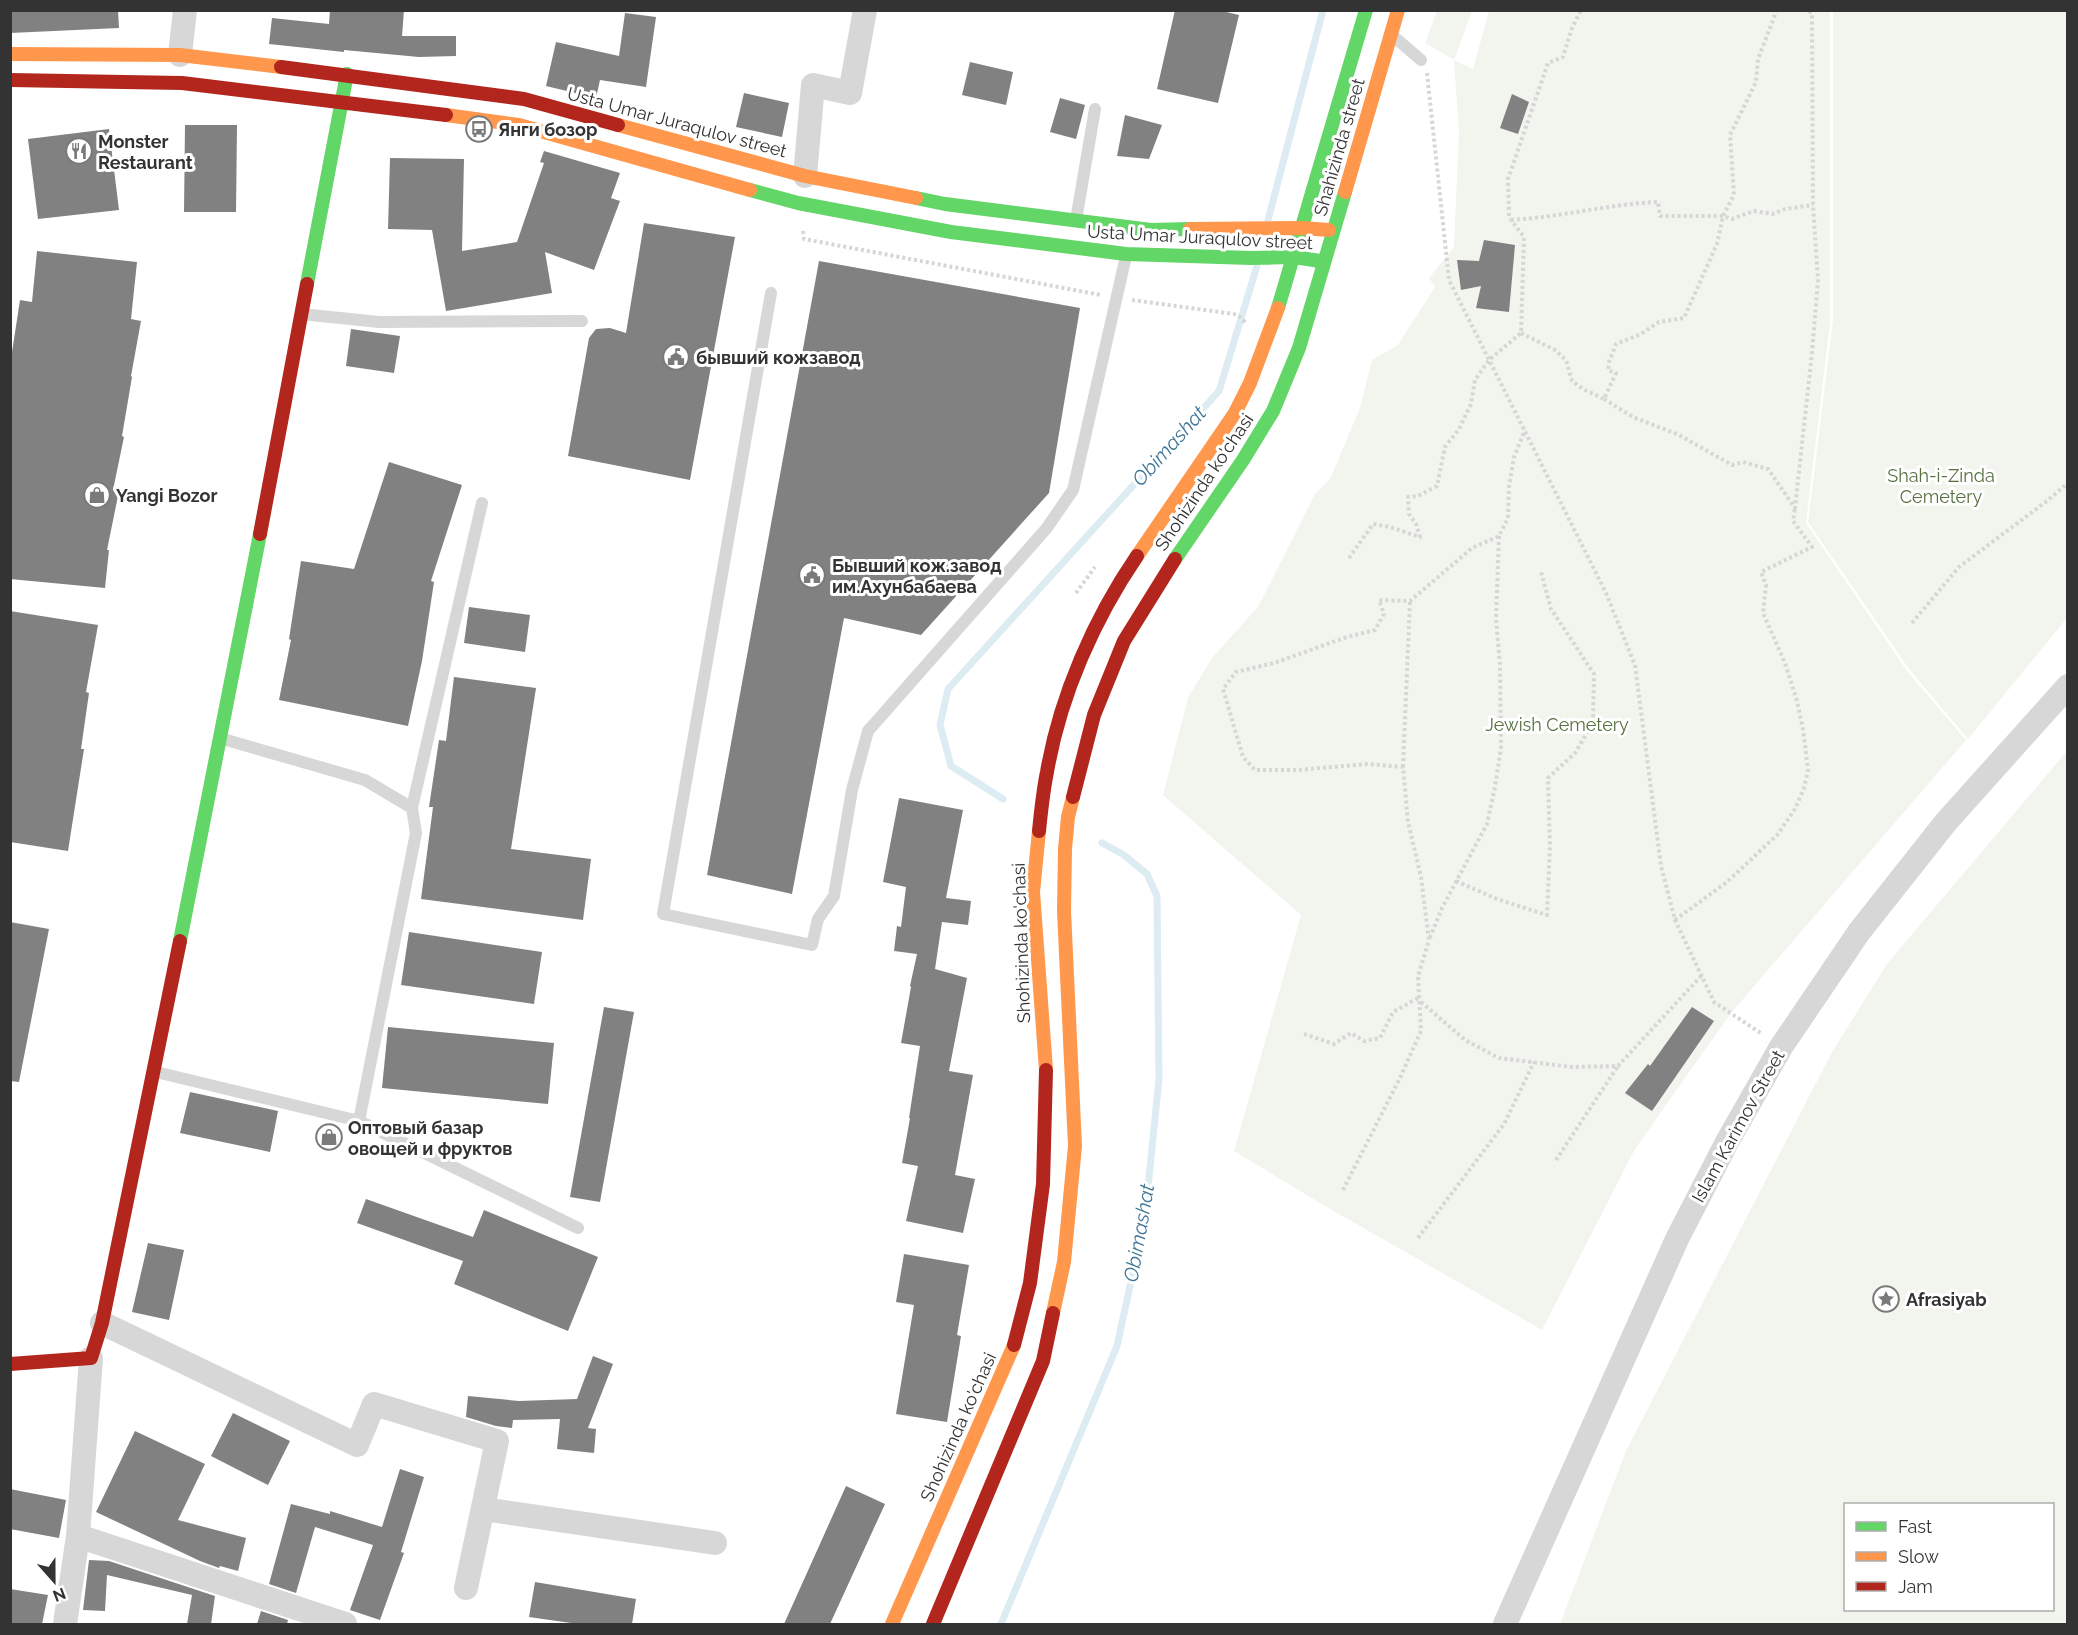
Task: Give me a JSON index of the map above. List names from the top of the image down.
{
  "streets": {
    "main road": ["Usta Umar Juraqulov street", "Shahizinda street", "Shohizinda ko'chasi"],
    "street": ["Islam Karimov Street"]
  },
  "crossings": [
    ["Usta Umar Juraqulov street", "Shahizinda street"],
    ["Usta Umar Juraqulov street", "Shohizinda ko'chasi"],
    ["Shahizinda street", "Shohizinda ko'chasi"]
  ],
  "water": ["Obimashat"],
  "parks": ["Shah-i-Zinda Cemetery", "Jewish Cemetery"],
  "places": {
    "bus stop": ["Янги бозор"],
    "restaurant": ["Monster Restaurant"],
    "public building": ["бывший кожзавод", "Бывший кож.завод им.Ахунбабаева"],
    "shop": ["Yangi Bozor", "Оптовый базар овощей и фруктов"],
    "place": ["Afrasiyab"]
  },
  "legend": ["Fast", "Slow", "Jam"],
  "north": "bottom"
}
